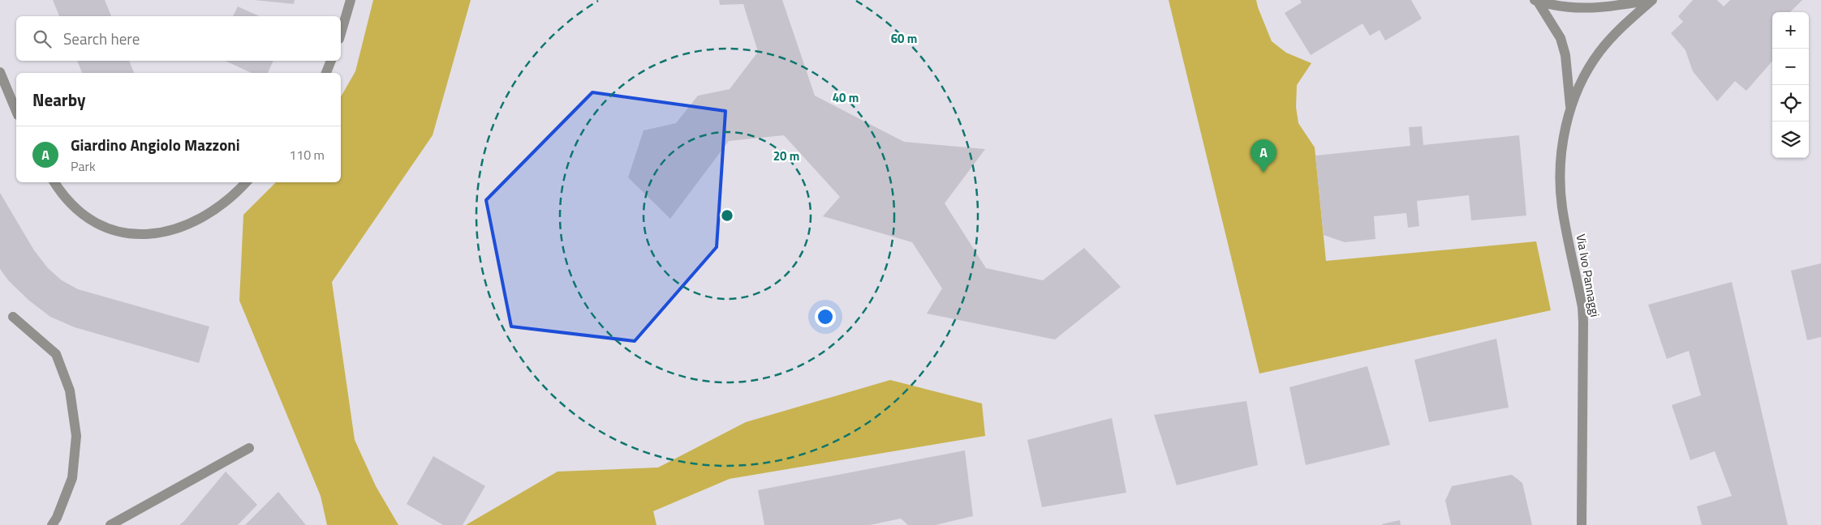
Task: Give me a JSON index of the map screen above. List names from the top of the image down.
{
  "streets": {
    "street": ["Via Ivo Pannaggi"]
  },
  "page": {
    "map_buttons": ["+", "−"],
    "search": "Search here",
    "heading": "Nearby",
    "list": [
      {
        "mark": "A",
        "name": "Giardino Angiolo Mazzoni",
        "note": "Park",
        "value": "110 m"
      }
    ],
    "pins": "A"
  },
  "rings": ["60 m", "40 m", "20 m"]
}
